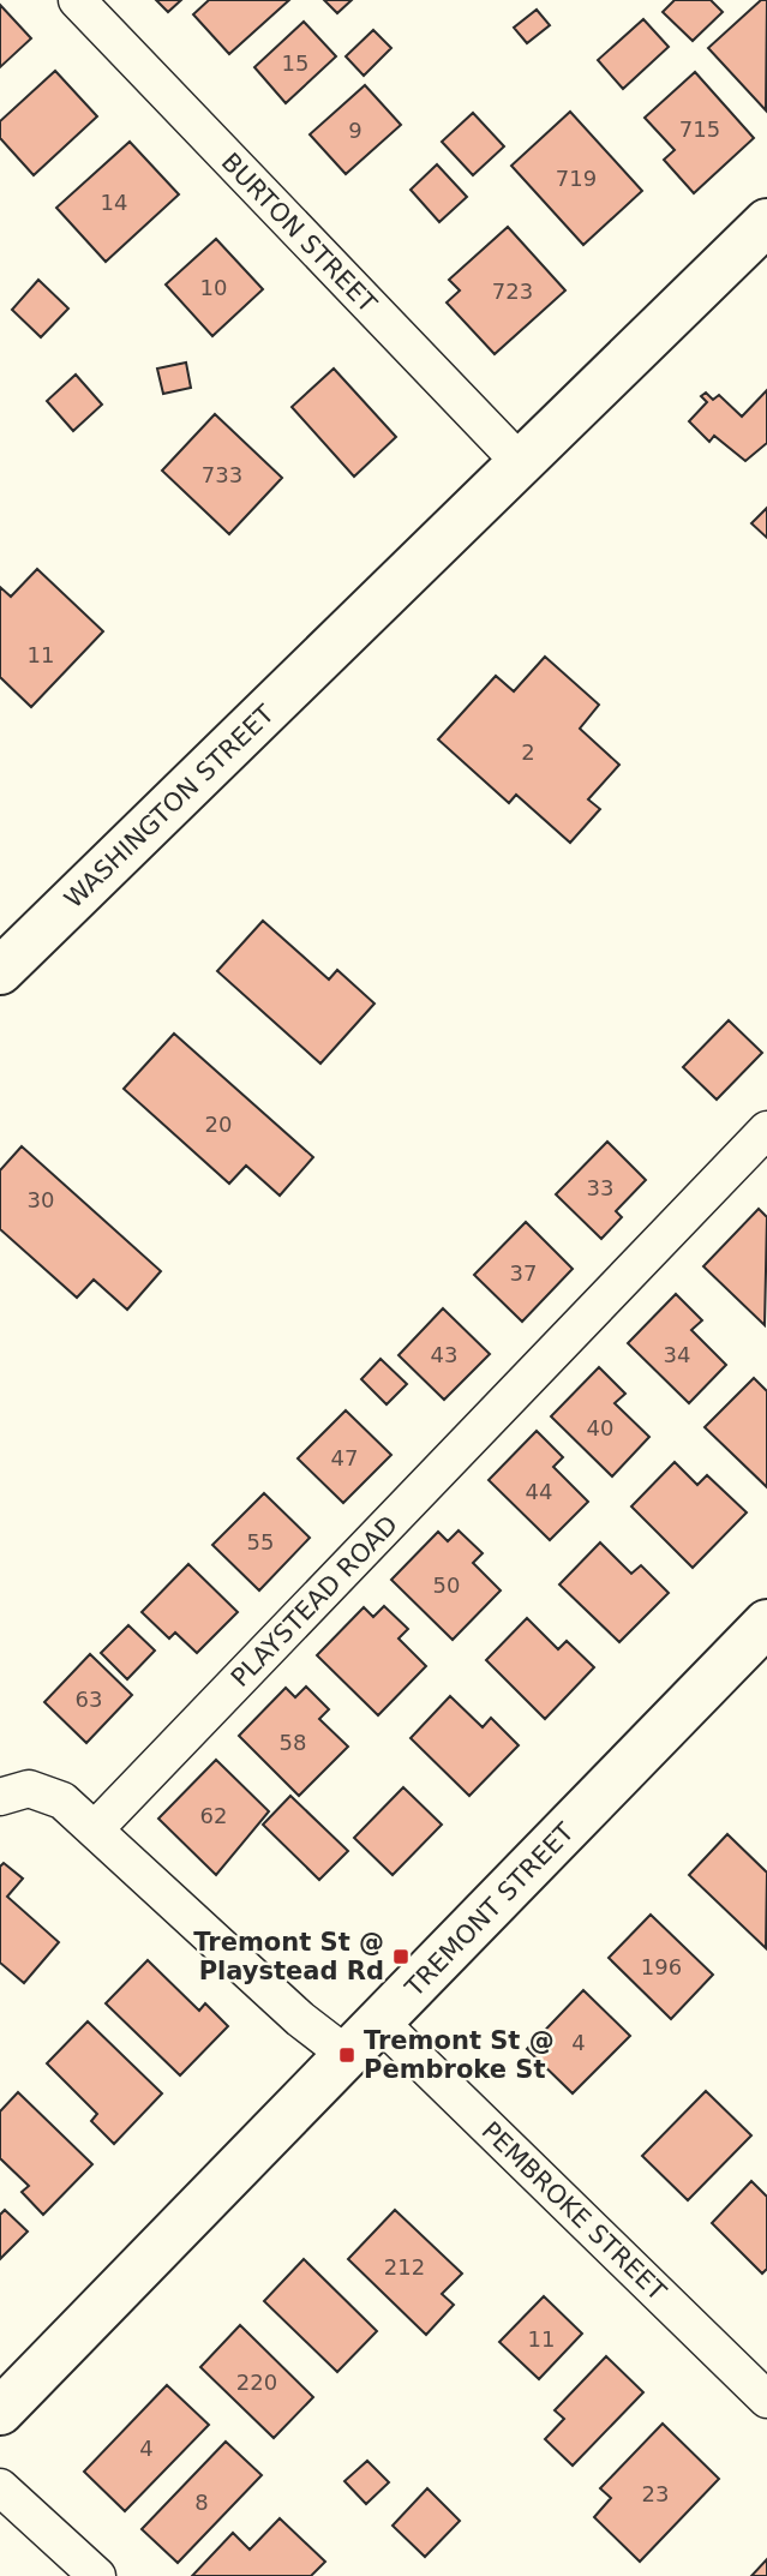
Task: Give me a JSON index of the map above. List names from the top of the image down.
{
  "streets": {
    "main road": ["WASHINGTON STREET", "TREMONT STREET"],
    "street": ["BURTON STREET", "PLAYSTEAD ROAD", "PEMBROKE STREET"]
  },
  "crossings": [
    ["BURTON STREET", "WASHINGTON STREET"],
    ["TREMONT STREET", "PEMBROKE STREET"]
  ],
  "places": {
    "transit": ["Tremont St @ Playstead Rd", "Tremont St @ Pembroke St"]
  },
  "house_numbers": [
    "15",
    "715",
    "9",
    "719",
    "14",
    "10",
    "723",
    "733",
    "11",
    "2",
    "20",
    "33",
    "30",
    "37",
    "43",
    "34",
    "40",
    "47",
    "44",
    "55",
    "50",
    "63",
    "58",
    "62",
    "196",
    "4",
    "212",
    "11",
    "220",
    "4",
    "23",
    "8"
  ]
}
